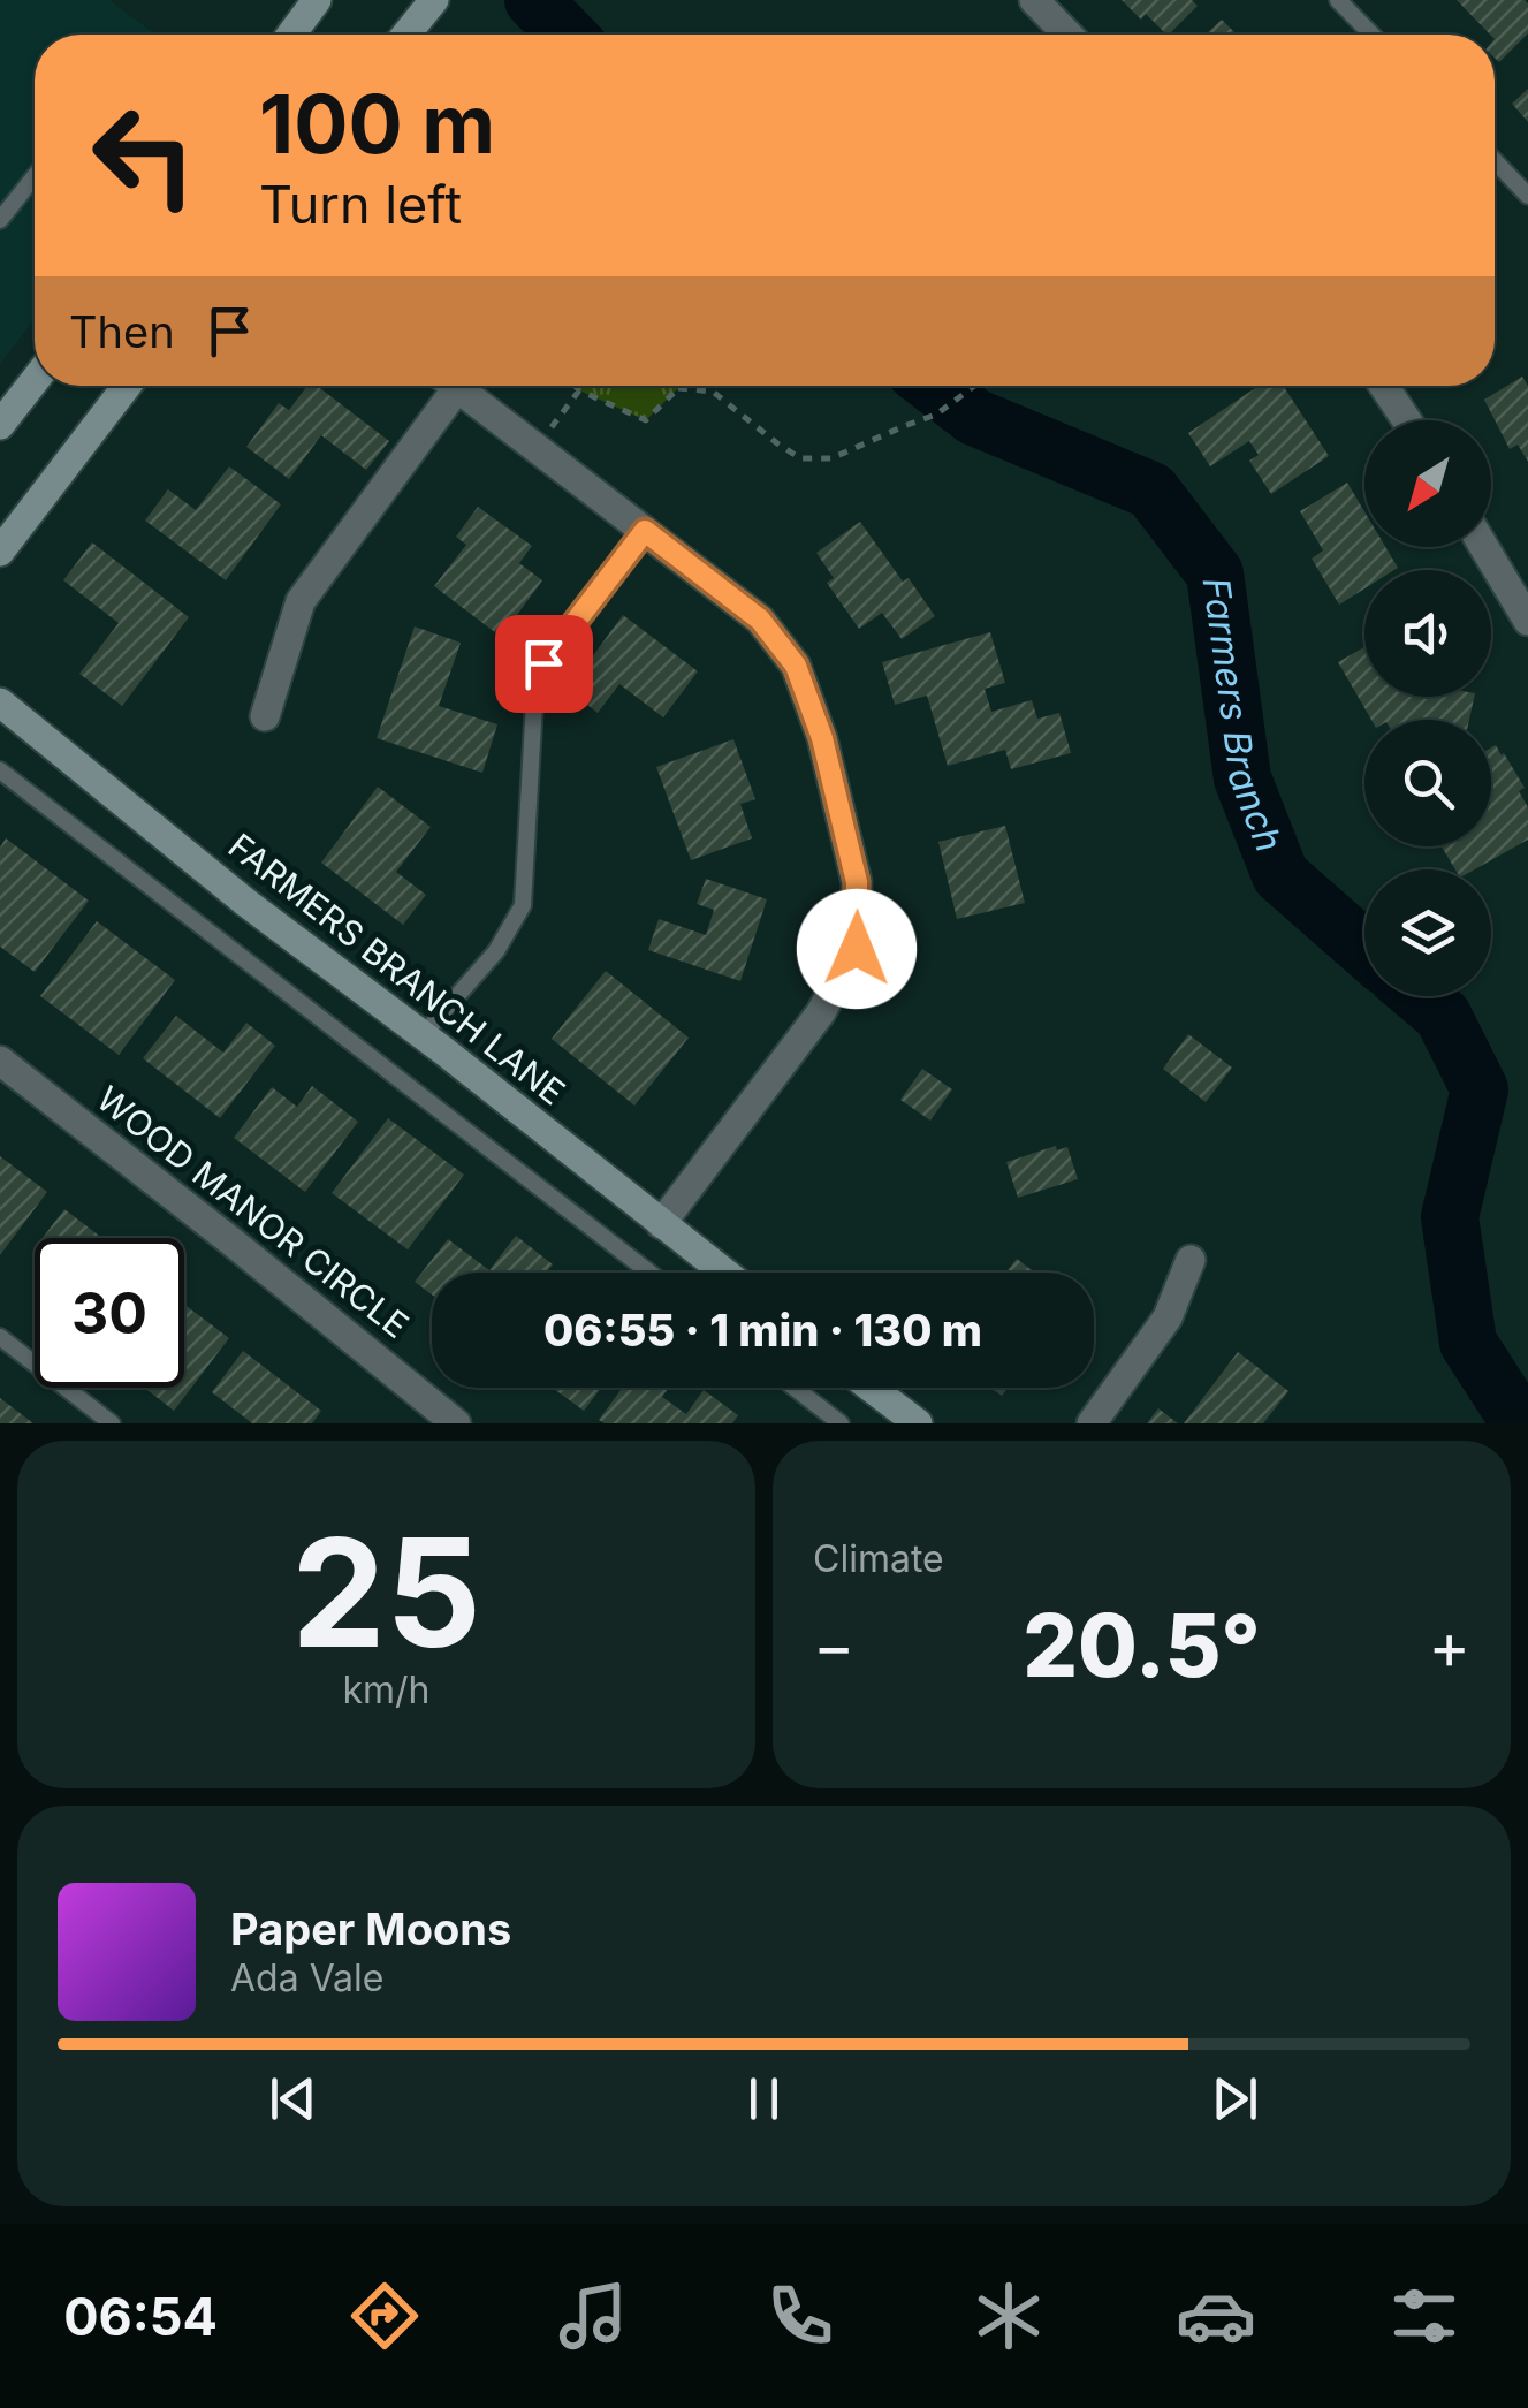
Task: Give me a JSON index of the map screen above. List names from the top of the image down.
{
  "streets": {
    "street": ["FARMERS BRANCH LANE", "WOOD MANOR CIRCLE"]
  },
  "water": ["Farmers Branch"],
  "north": "bottom left",
  "page": {
    "turn": ["100 m", "Turn left"],
    "then": "Then",
    "limit": "30",
    "trip": "06:55 · 1 min · 130 m",
    "tile": [
      ["25", "km/h"],
      "Climate"
    ],
    "heat": ["−", "20.5°", "+"],
    "song": ["Paper Moons", "Ada Vale"],
    "tabs": "06:54"
  }
}
